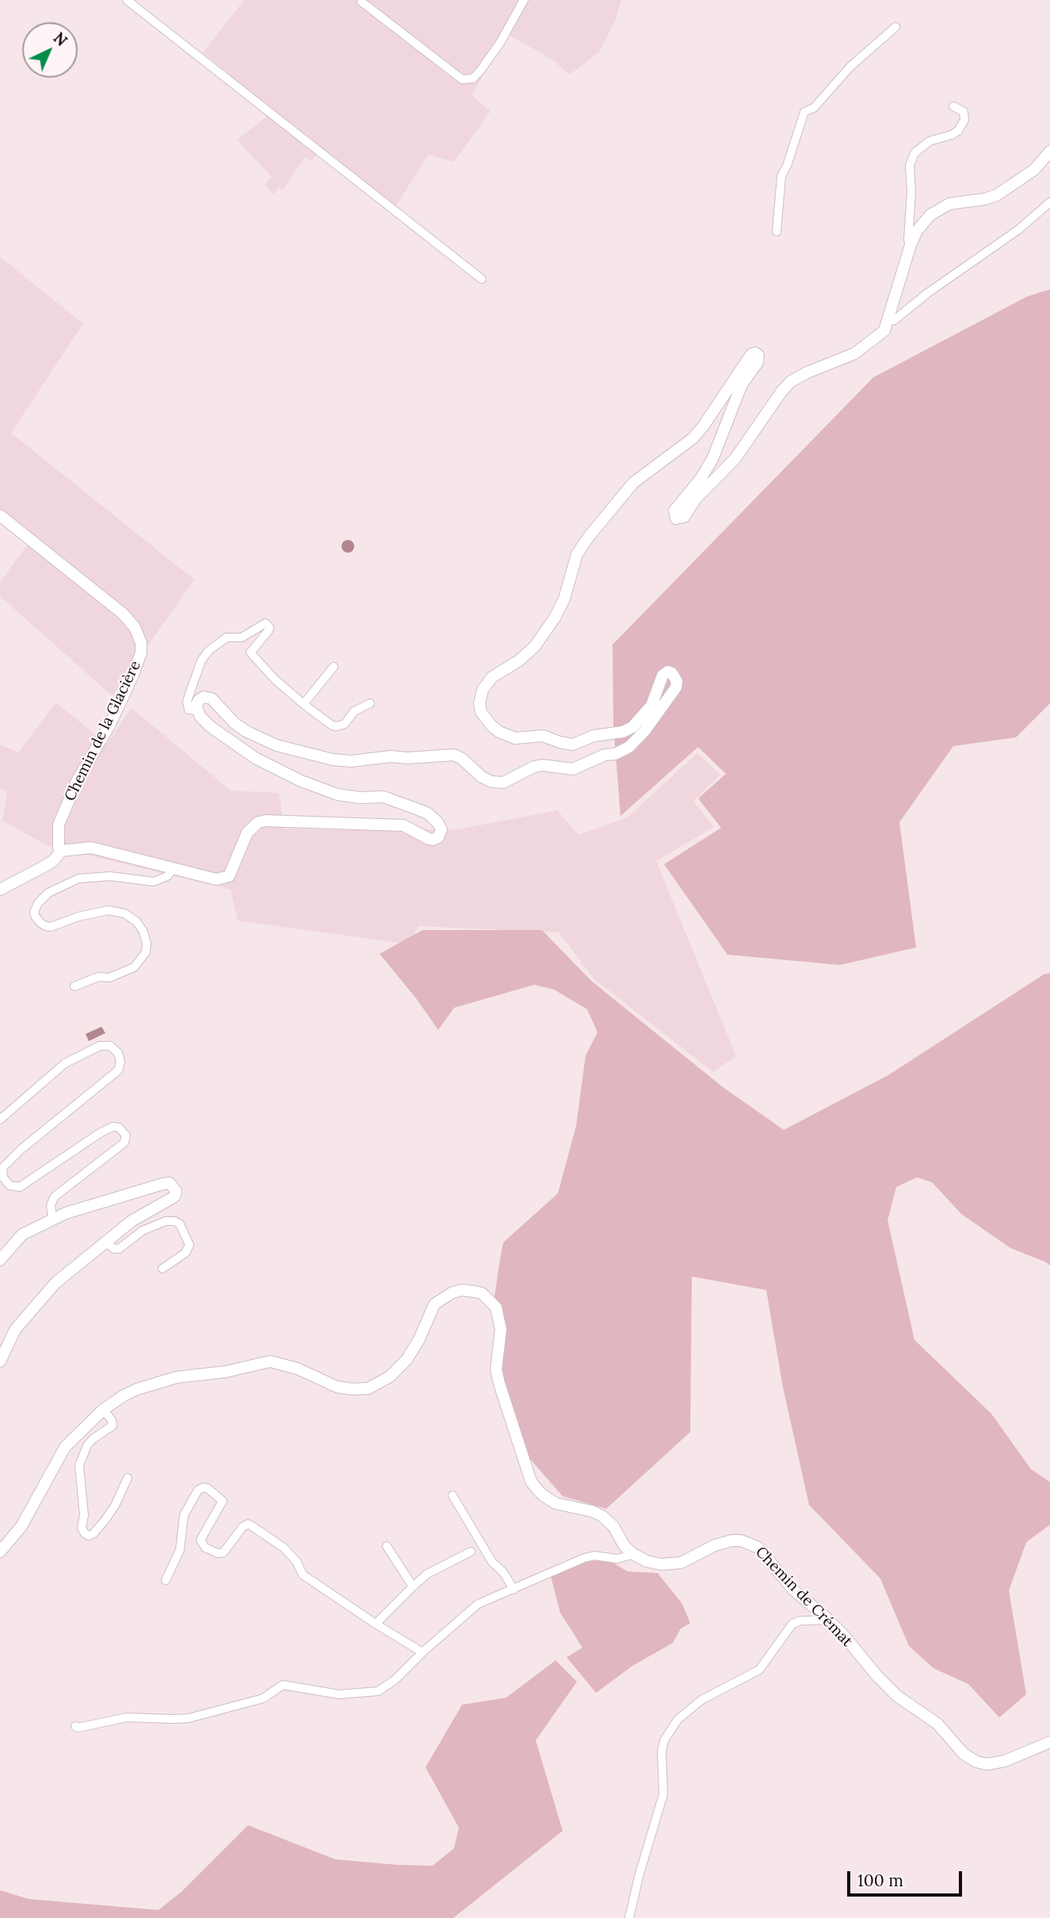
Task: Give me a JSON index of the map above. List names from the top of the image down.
{
  "streets": {
    "street": ["Chemin de la Glacière", "Chemin de Crémat"]
  },
  "scale_bar": "100 m",
  "north": "top right"
}
